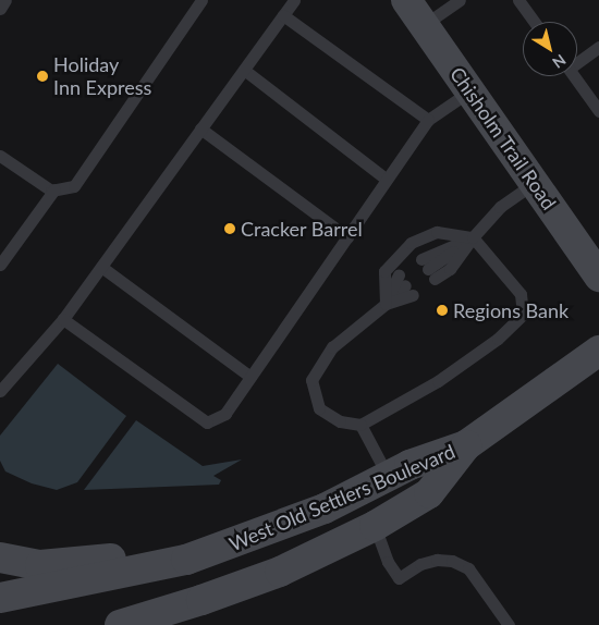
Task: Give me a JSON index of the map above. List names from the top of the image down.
{
  "streets": {
    "main road": ["Chisholm Trail Road", "West Old Settlers Boulevard"]
  },
  "places": ["Holiday Inn Express", "Cracker Barrel", "Regions Bank"],
  "north": "bottom right"
}
